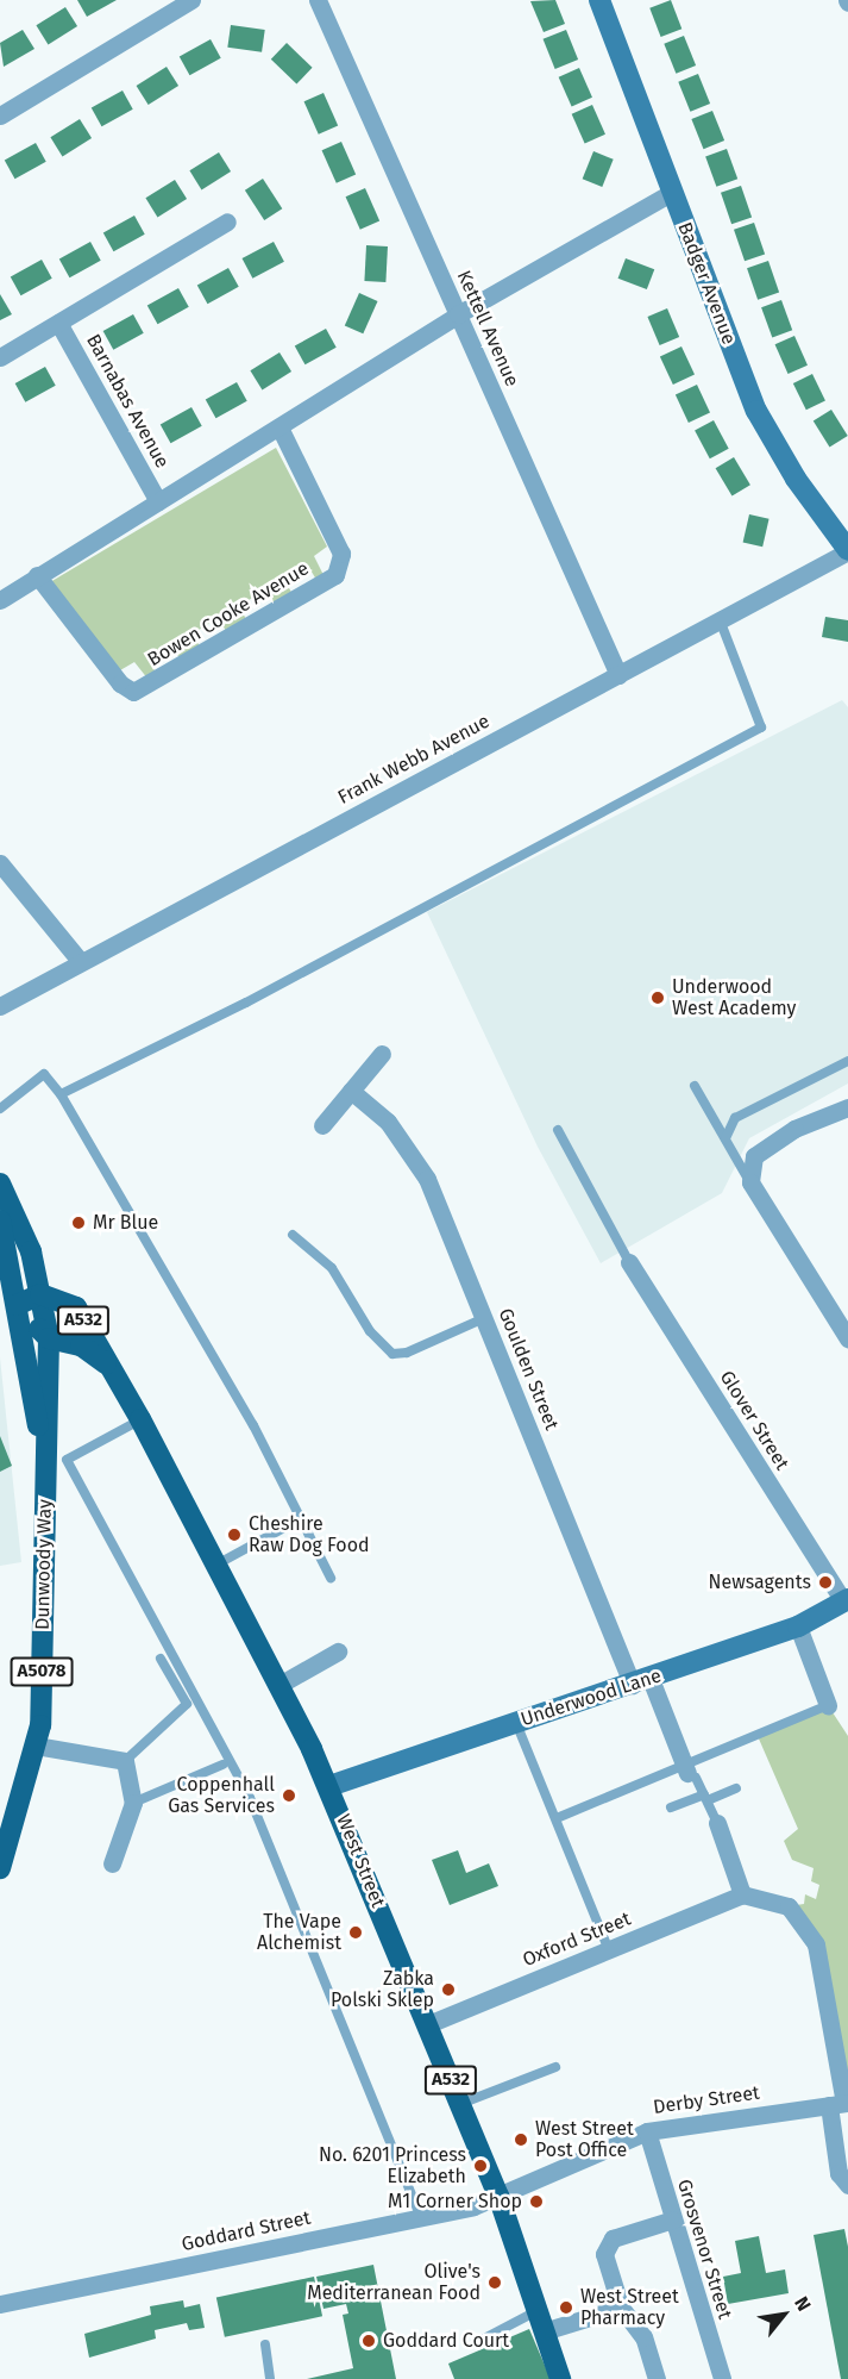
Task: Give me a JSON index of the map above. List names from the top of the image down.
{
  "streets": {
    "main road": [
      "A532",
      "Dunwoody Way",
      "A5078",
      "West Street"
    ],
    "street": [
      "Badger Avenue",
      "Kettell Avenue",
      "Barnabas Avenue",
      "Bowen Cooke Avenue",
      "Frank Webb Avenue",
      "Goulden Street",
      "Glover Street",
      "Underwood Lane",
      "Oxford Street",
      "Derby Street",
      "Goddard Street",
      "Grosvenor Street"
    ]
  },
  "crossings": [
    ["Badger Avenue", "Frank Webb Avenue"],
    ["Kettell Avenue", "Frank Webb Avenue"],
    ["A532", "Dunwoody Way"],
    ["A532", "West Street"],
    ["Goulden Street", "Underwood Lane"],
    ["Glover Street", "Underwood Lane"],
    ["Dunwoody Way", "West Street"],
    ["Underwood Lane", "West Street"],
    ["West Street", "Oxford Street"],
    ["West Street", "Derby Street"],
    ["West Street", "Goddard Street"],
    ["Derby Street", "Goddard Street"],
    ["Derby Street", "Grosvenor Street"]
  ],
  "places": [
    "Underwood West Academy",
    "Mr Blue",
    "Cheshire Raw Dog Food",
    "Newsagents",
    "Coppenhall Gas Services",
    "The Vape Alchemist",
    "Zabka Polski Sklep",
    "West Street Post Office",
    "No. 6201 Princess Elizabeth",
    "M1 Corner Shop",
    "Olive's Mediterranean Food",
    "West Street Pharmacy",
    "Goddard Court"
  ],
  "north": "top right"
}
